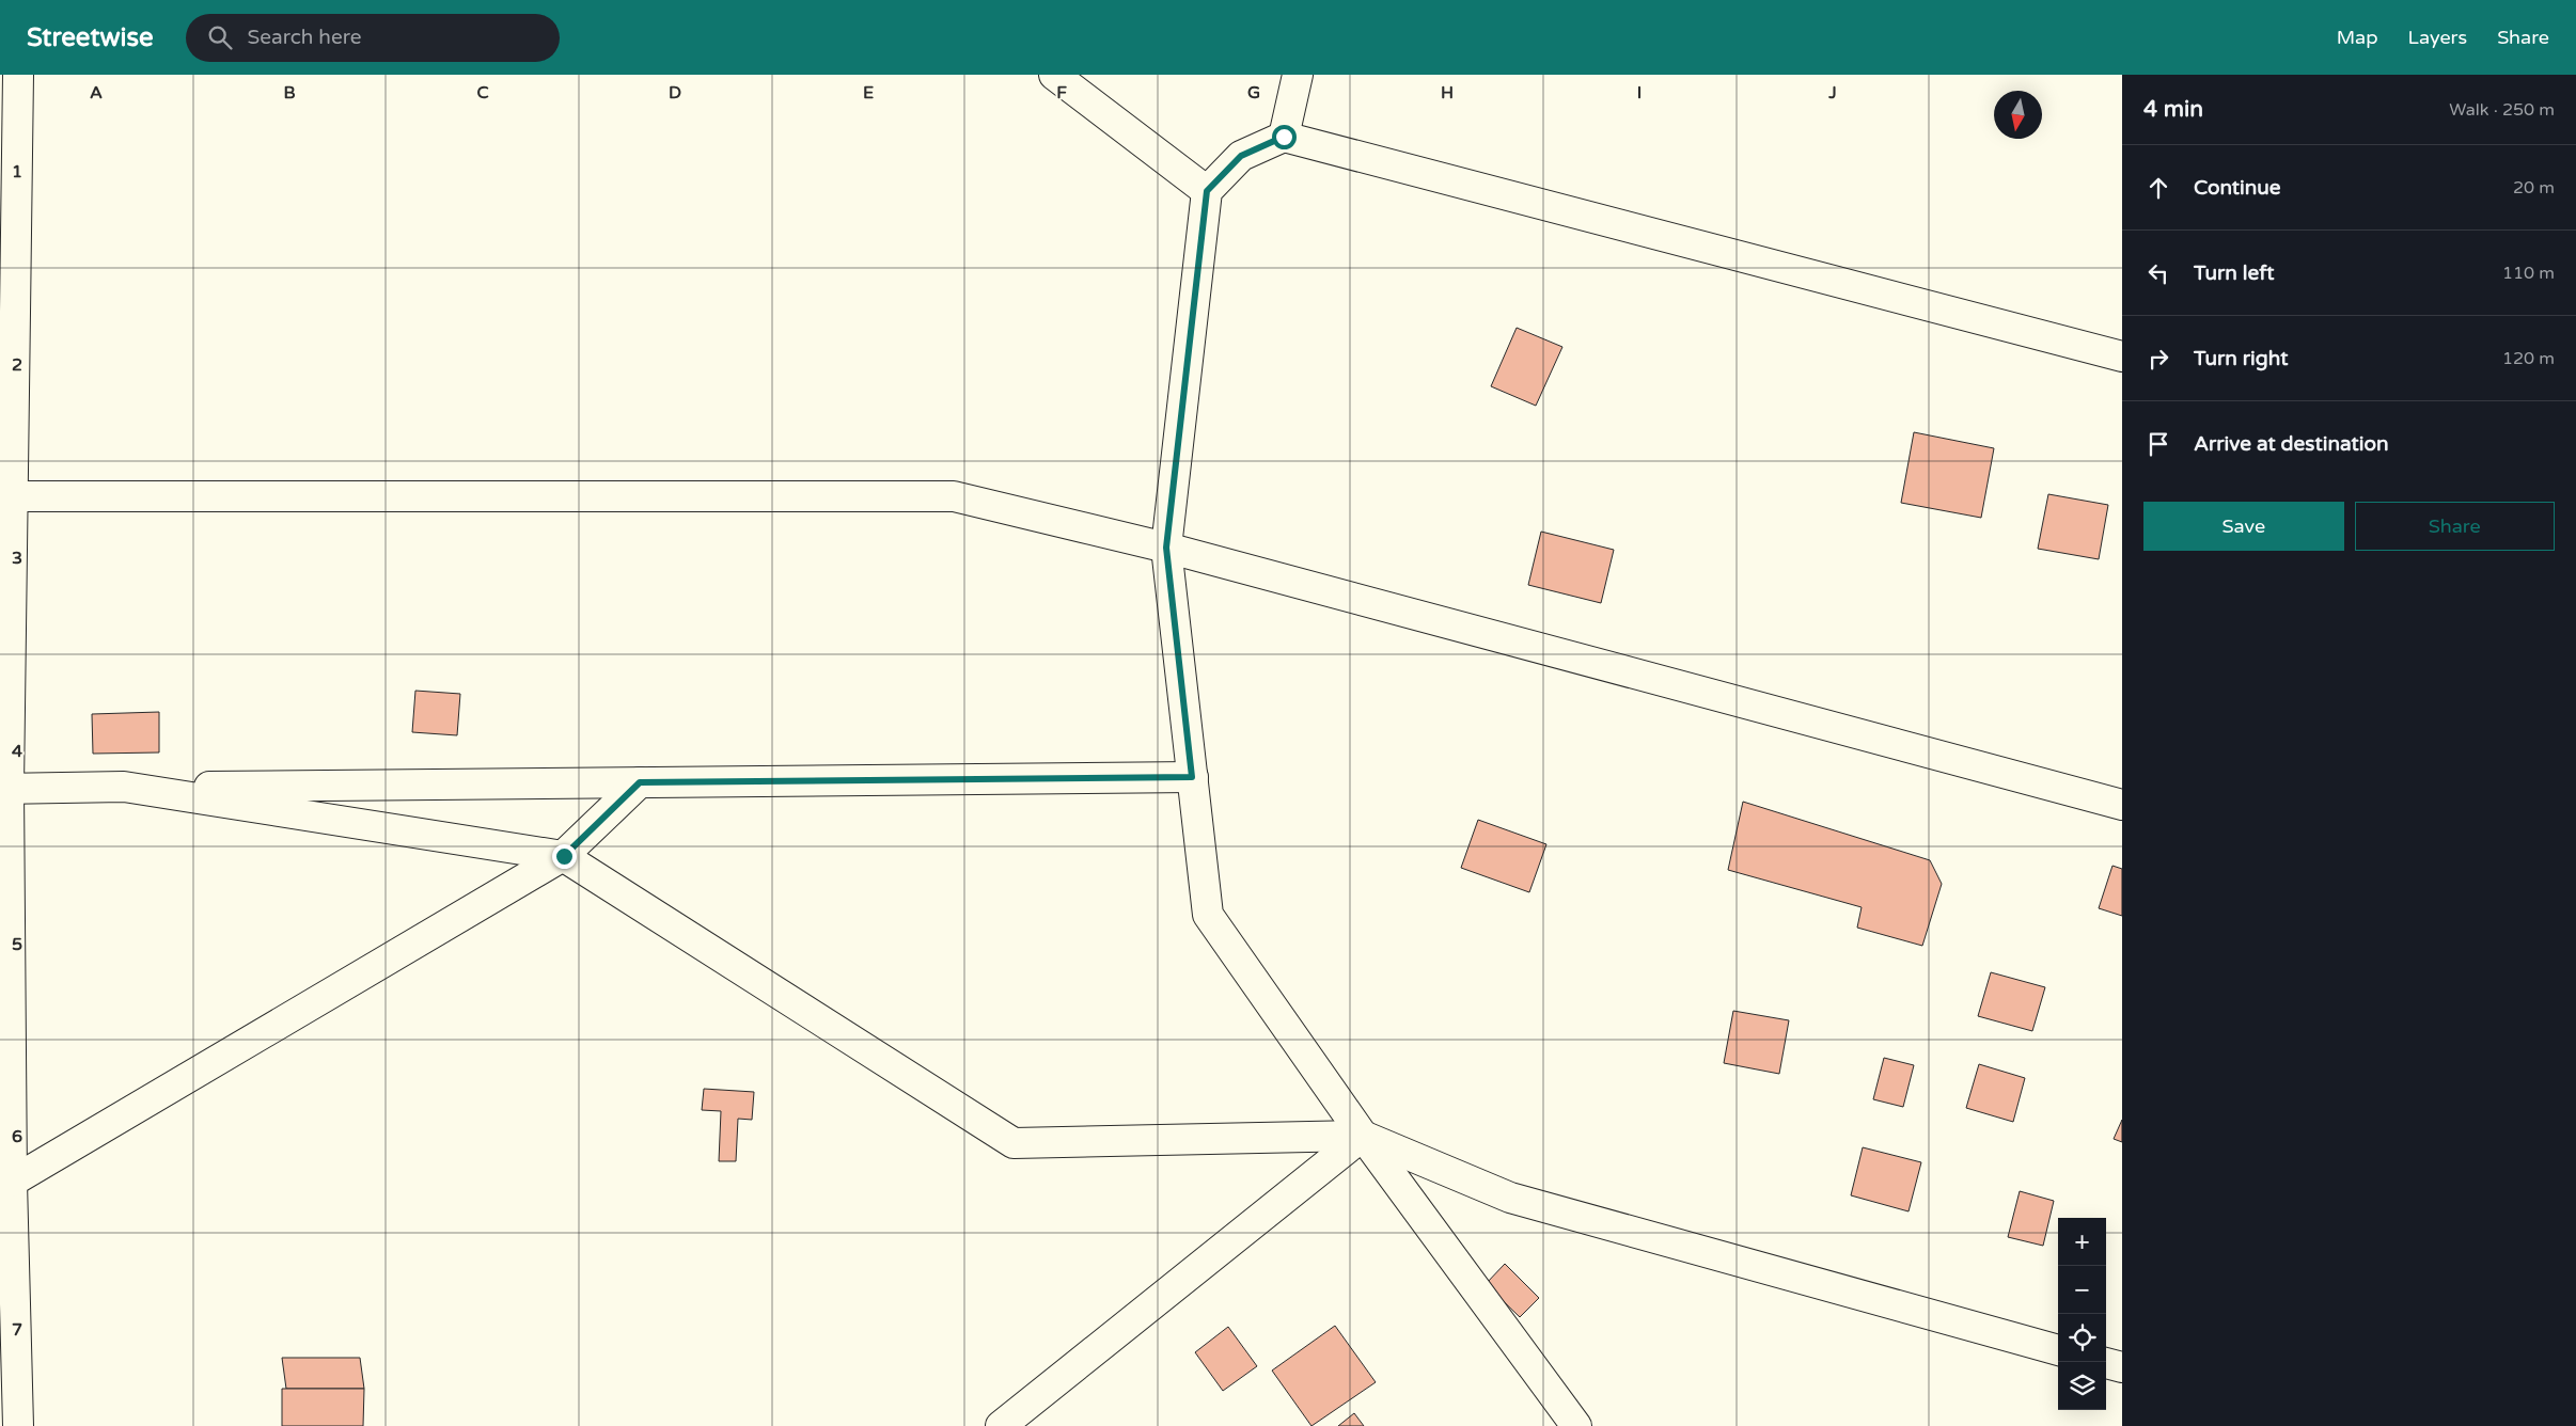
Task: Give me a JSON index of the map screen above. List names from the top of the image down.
{
  "north": "bottom",
  "page": {
    "header": "Streetwise",
    "search": "Search here",
    "nav": ["Map", "Layers", "Share"],
    "heading": ["4 min", "Walk · 250 m"],
    "list": [
      ["Continue", "20 m"],
      ["Turn left", "110 m"],
      ["Turn right", "120 m"],
      "Arrive at destination"
    ],
    "buttons": ["Save", "Share"],
    "map_buttons": ["+", "−"]
  },
  "grid": {
    "columns": [
      "A",
      "B",
      "C",
      "D",
      "E",
      "F",
      "G",
      "H",
      "I",
      "J"
    ],
    "rows": [
      "1",
      "2",
      "3",
      "4",
      "5",
      "6",
      "7"
    ]
  }
}
